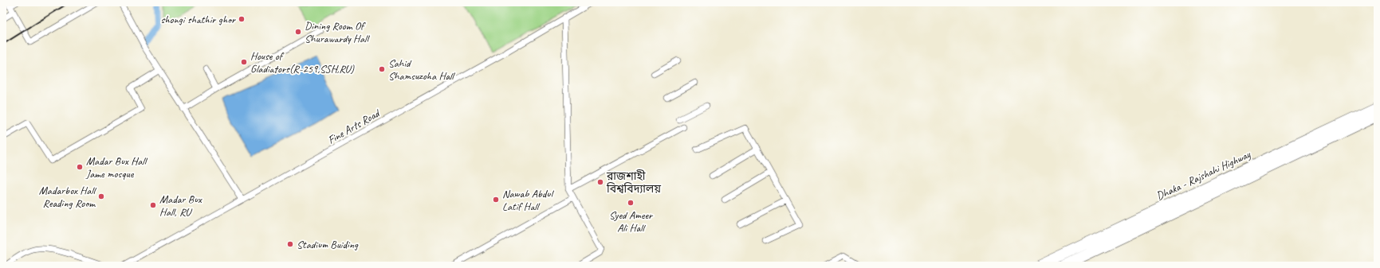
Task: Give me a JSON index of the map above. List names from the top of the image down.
{
  "streets": {
    "highway": ["Dhaka - Rajshahi Highway"],
    "street": ["Fine Arts Road"]
  },
  "places": [
    "shongi shathir ghor",
    "Dining Room Of Shurawardy Hall",
    "House of Gladiators(R-259,SSH,RU)",
    "Sahid Shamsuzoha Hall",
    "Madar Bux Hall Jame mosque",
    "রাজশাহী বিশ্ববিদ্যালয়",
    "Madarbox Hall Reading Room",
    "Nawab Abdul Latif Hall",
    "Syed Ameer Ali Hall",
    "Madar Bux Hall, RU",
    "Stadium Buiding"
  ]
}
